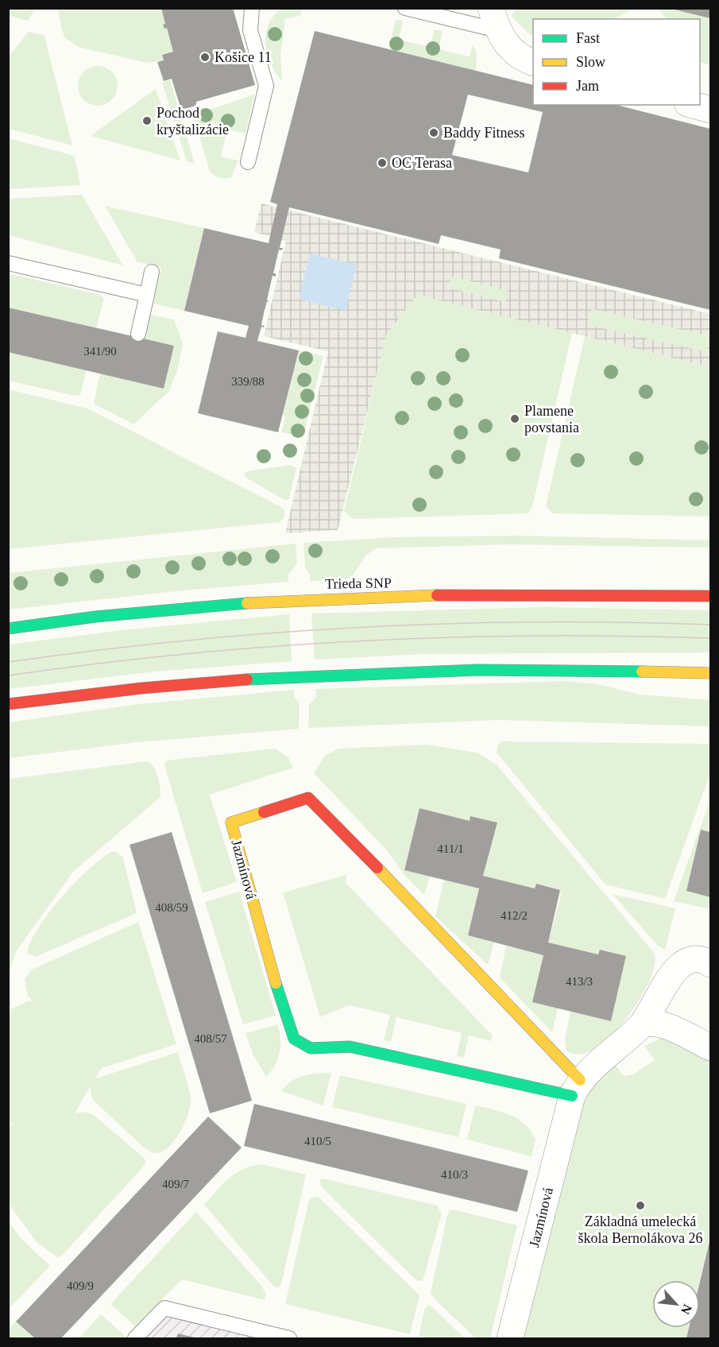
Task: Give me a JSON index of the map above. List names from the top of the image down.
{
  "streets": {
    "street": ["Trieda SNP", "Jazmínová"]
  },
  "places": [
    "Košice 11",
    "Pochod kryštalizácie",
    "Baddy Fitness",
    "OC Terasa",
    "Plamene povstania",
    "Základná umelecká škola Bernolákova 26"
  ],
  "house_numbers": [
    "341/90",
    "339/88",
    "411/1",
    "408/59",
    "412/2",
    "413/3",
    "408/57",
    "410/5",
    "410/3",
    "409/7",
    "409/9"
  ],
  "legend": ["Fast", "Slow", "Jam"],
  "north": "bottom right"
}
